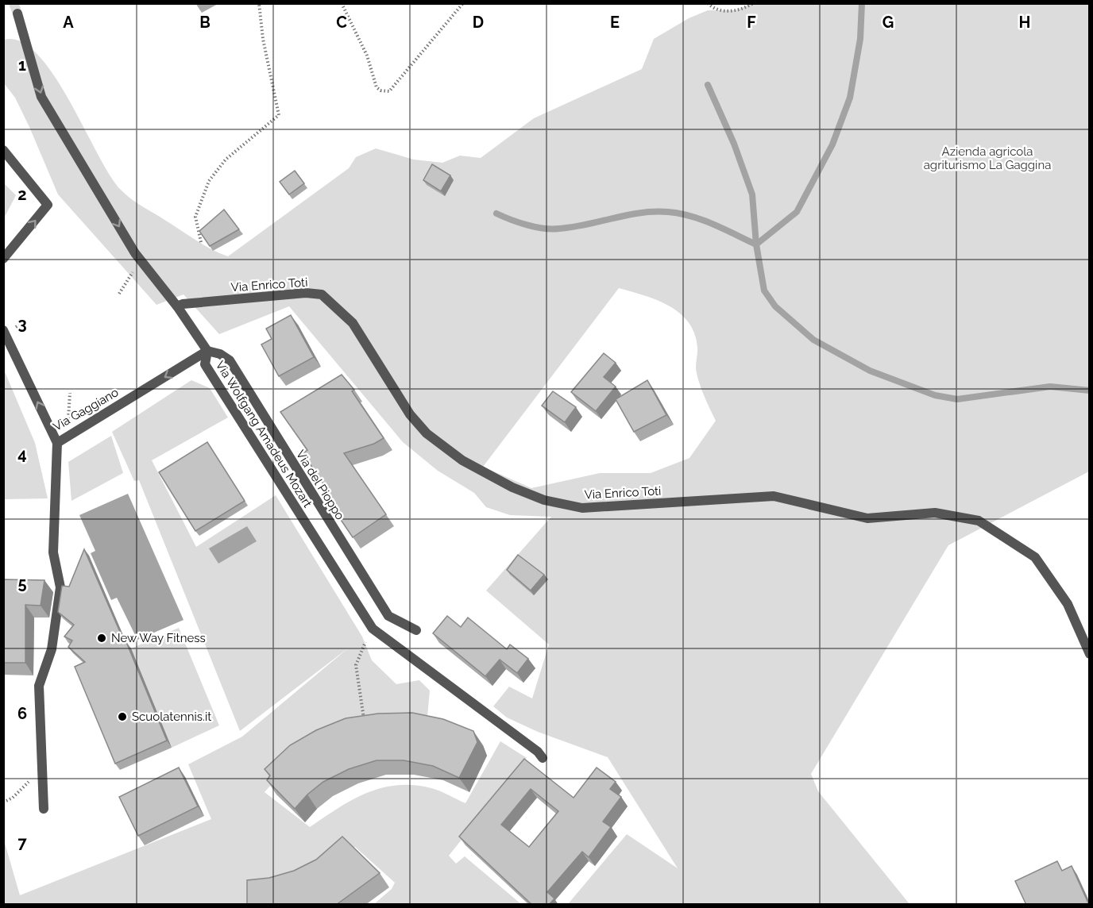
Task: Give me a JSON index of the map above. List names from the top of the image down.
{
  "streets": {
    "street": [
      "Via Enrico Toti",
      "Via Gaggiano",
      "Via Wolfgang Amadeus Mozart",
      "Via del Pioppo"
    ]
  },
  "crossings": [
    ["Via Enrico Toti", "Via Wolfgang Amadeus Mozart"],
    ["Via Gaggiano", "Via Wolfgang Amadeus Mozart"],
    ["Via Gaggiano", "Via del Pioppo"],
    ["Via Wolfgang Amadeus Mozart", "Via del Pioppo"]
  ],
  "parks": ["Azienda agricola agriturismo La Gaggina"],
  "places": ["New Way Fitness", "Scuolatennis.it"],
  "grid": {
    "columns": [
      "A",
      "B",
      "C",
      "D",
      "E",
      "F",
      "G",
      "H"
    ],
    "rows": [
      "1",
      "2",
      "3",
      "4",
      "5",
      "6",
      "7"
    ]
  }
}
